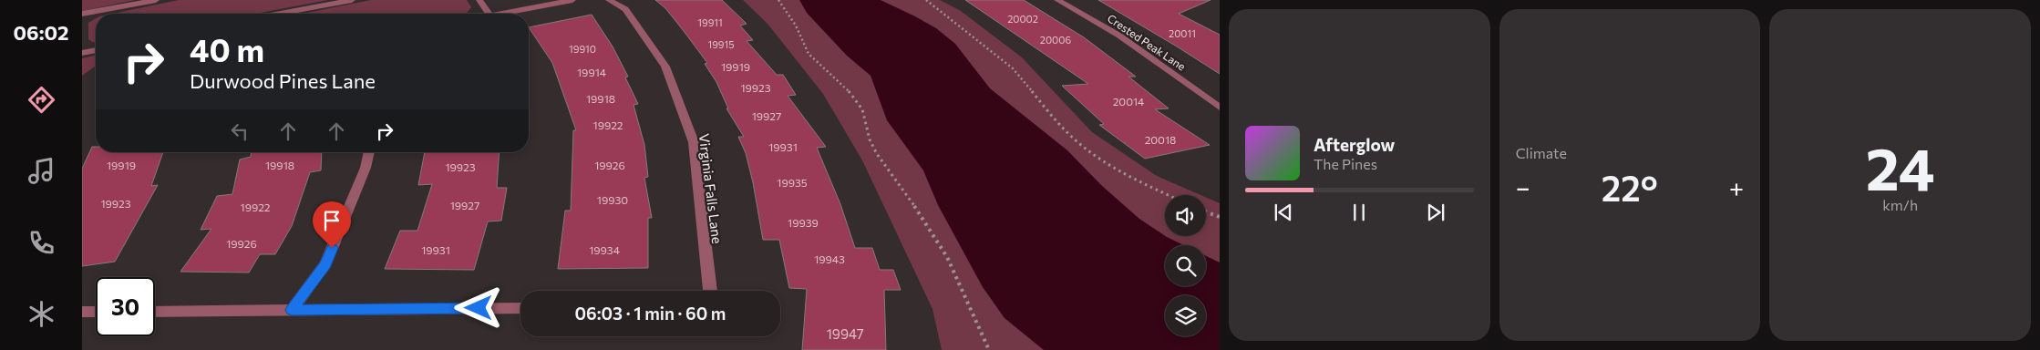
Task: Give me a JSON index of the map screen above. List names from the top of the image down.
{
  "streets": {
    "street": ["Crested Peak Lane", "Virginia Falls Lane"]
  },
  "house_numbers": [
    "20002",
    "19911",
    "20011",
    "20006",
    "19915",
    "19910",
    "19919",
    "19914",
    "19923",
    "19918",
    "20014",
    "19927",
    "19922",
    "20018",
    "19931",
    "19919",
    "19918",
    "19926",
    "19923",
    "19935",
    "19930",
    "19923",
    "19927",
    "19922",
    "19939",
    "19926",
    "19931",
    "19934",
    "19943",
    "19947"
  ],
  "page": {
    "tabs": "06:02",
    "tile": [
      "Climate",
      ["24", "km/h"]
    ],
    "turn": ["40 m", "Durwood Pines Lane"],
    "song": ["Afterglow", "The Pines"],
    "heat": ["−", "22°", "+"],
    "limit": "30",
    "trip": "06:03 · 1 min · 60 m"
  }
}
